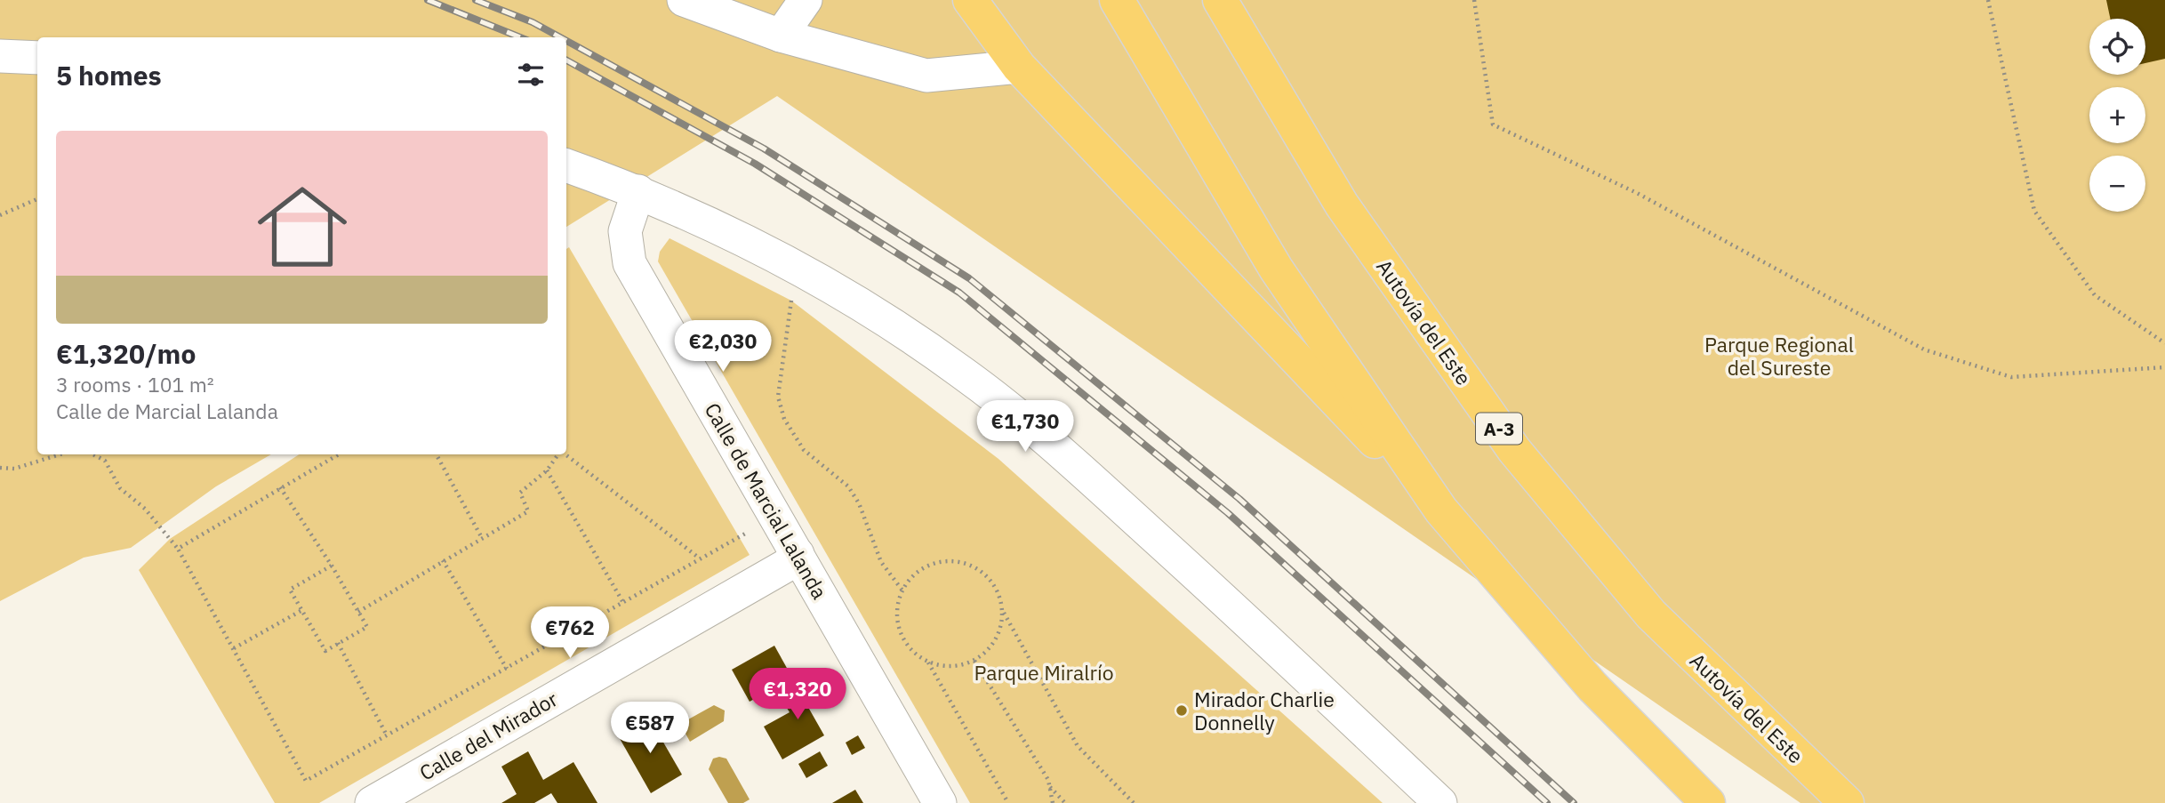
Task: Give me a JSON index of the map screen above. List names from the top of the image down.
{
  "streets": {
    "highway": ["Autovía del Este", "A-3"],
    "street": ["Calle de Marcial Lalanda", "Calle del Mirador"]
  },
  "crossings": [
    ["Calle de Marcial Lalanda", "Calle del Mirador"]
  ],
  "parks": ["Parque Regional del Sureste", "Parque Miralrío"],
  "places": ["Mirador Charlie Donnelly"],
  "page": {
    "map_buttons": ["+", "−"],
    "heading": "5 homes",
    "list": [
      {
        "name": "€1,320/mo",
        "note": "3 rooms · 101 m² · Calle de Marcial Lalanda"
      }
    ],
    "price": [
      "€2,030",
      "€1,730",
      "€762",
      "€1,320",
      "€587"
    ]
  }
}
